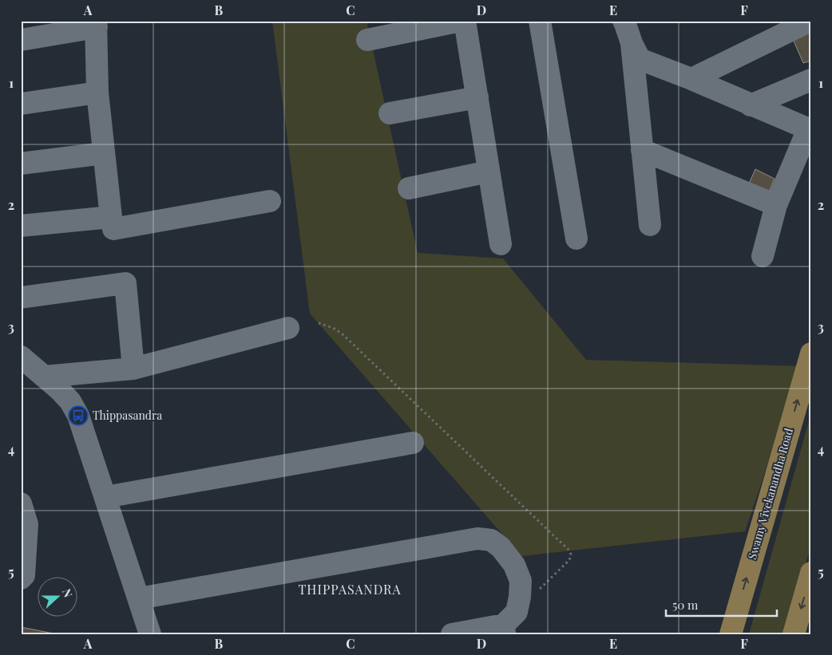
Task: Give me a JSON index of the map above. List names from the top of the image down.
{
  "streets": {
    "main road": ["Swamy Vivekanandha Road"]
  },
  "one_way": ["Swamy Vivekanandha Road"],
  "districts": ["THIPPASANDRA"],
  "places": {
    "bus stop": ["Thippasandra"]
  },
  "scale_bar": "50 m",
  "north": "right",
  "grid": {
    "columns": [
      "A",
      "B",
      "C",
      "D",
      "E",
      "F"
    ],
    "rows": [
      "1",
      "2",
      "3",
      "4",
      "5"
    ]
  }
}
